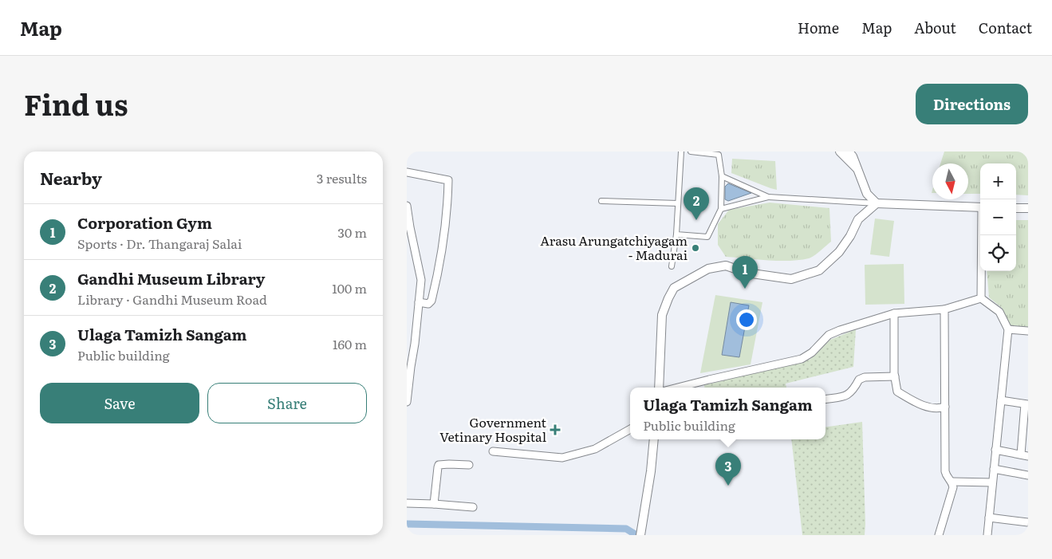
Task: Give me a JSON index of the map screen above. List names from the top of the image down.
{
  "places": {
    "other": ["Arasu Arungatchiyagam - Madurai"],
    "health": ["Government Vetinary Hospital"]
  },
  "north": "bottom",
  "page": {
    "header": "Map",
    "nav": [
      "Home",
      "Map",
      "About",
      "Contact"
    ],
    "title": "Find us",
    "buttons": [
      "Directions",
      ["Save", "Share"]
    ],
    "heading": ["Nearby", "3 results"],
    "map_buttons": ["+", "−"],
    "pins": ["2", "1", "3"],
    "list": [
      {
        "mark": "1",
        "name": "Corporation Gym",
        "note": "Sports · Dr. Thangaraj Salai",
        "value": "30 m"
      },
      {
        "mark": "2",
        "name": "Gandhi Museum Library",
        "note": "Library · Gandhi Museum Road",
        "value": "100 m"
      },
      {
        "mark": "3",
        "name": "Ulaga Tamizh Sangam",
        "note": "Public building",
        "value": "160 m"
      }
    ],
    "popup": ["Ulaga Tamizh Sangam", "Public building"]
  }
}
